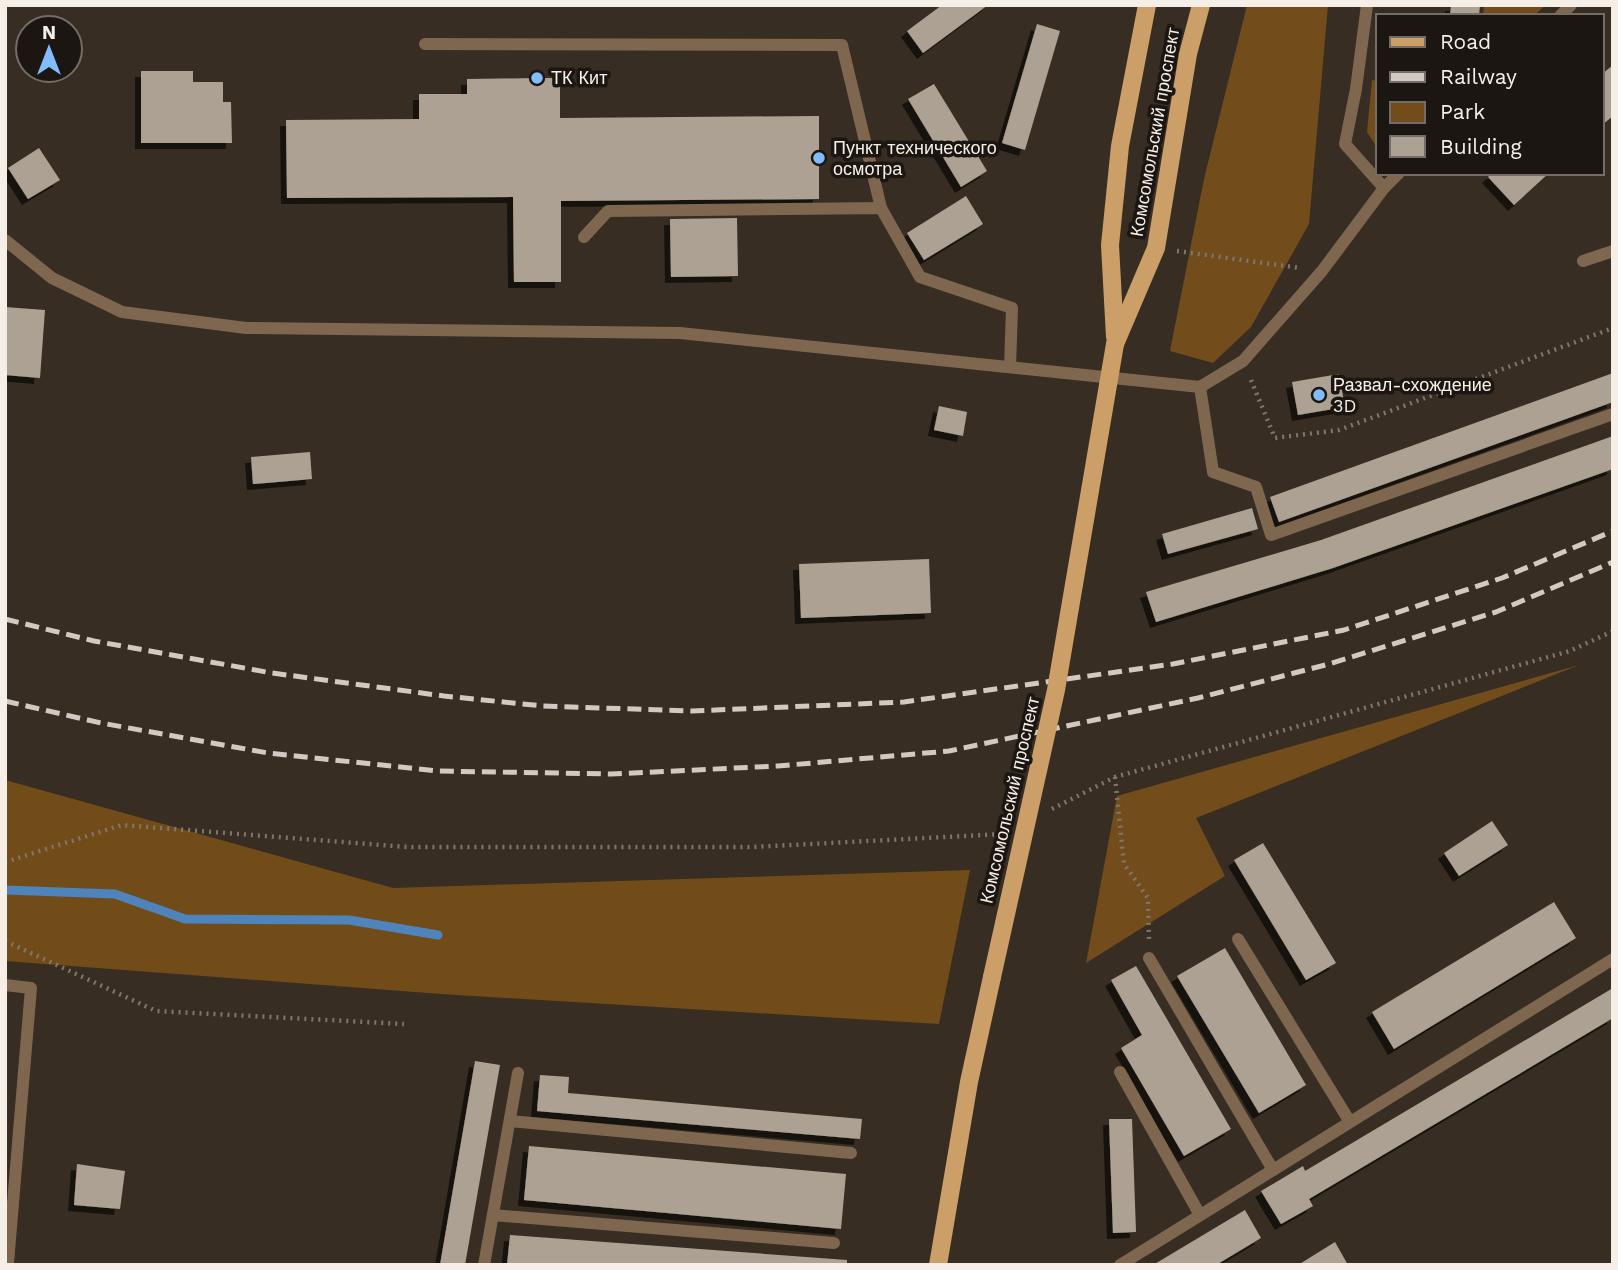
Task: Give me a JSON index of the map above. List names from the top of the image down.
{
  "streets": {
    "main road": ["Комсомольский проспект"]
  },
  "places": ["ТК Кит", "Пункт технического осмотра", "Развал-схождение 3D"],
  "legend": [
    "Road",
    "Railway",
    "Park",
    "Building"
  ],
  "north": "top"
}
